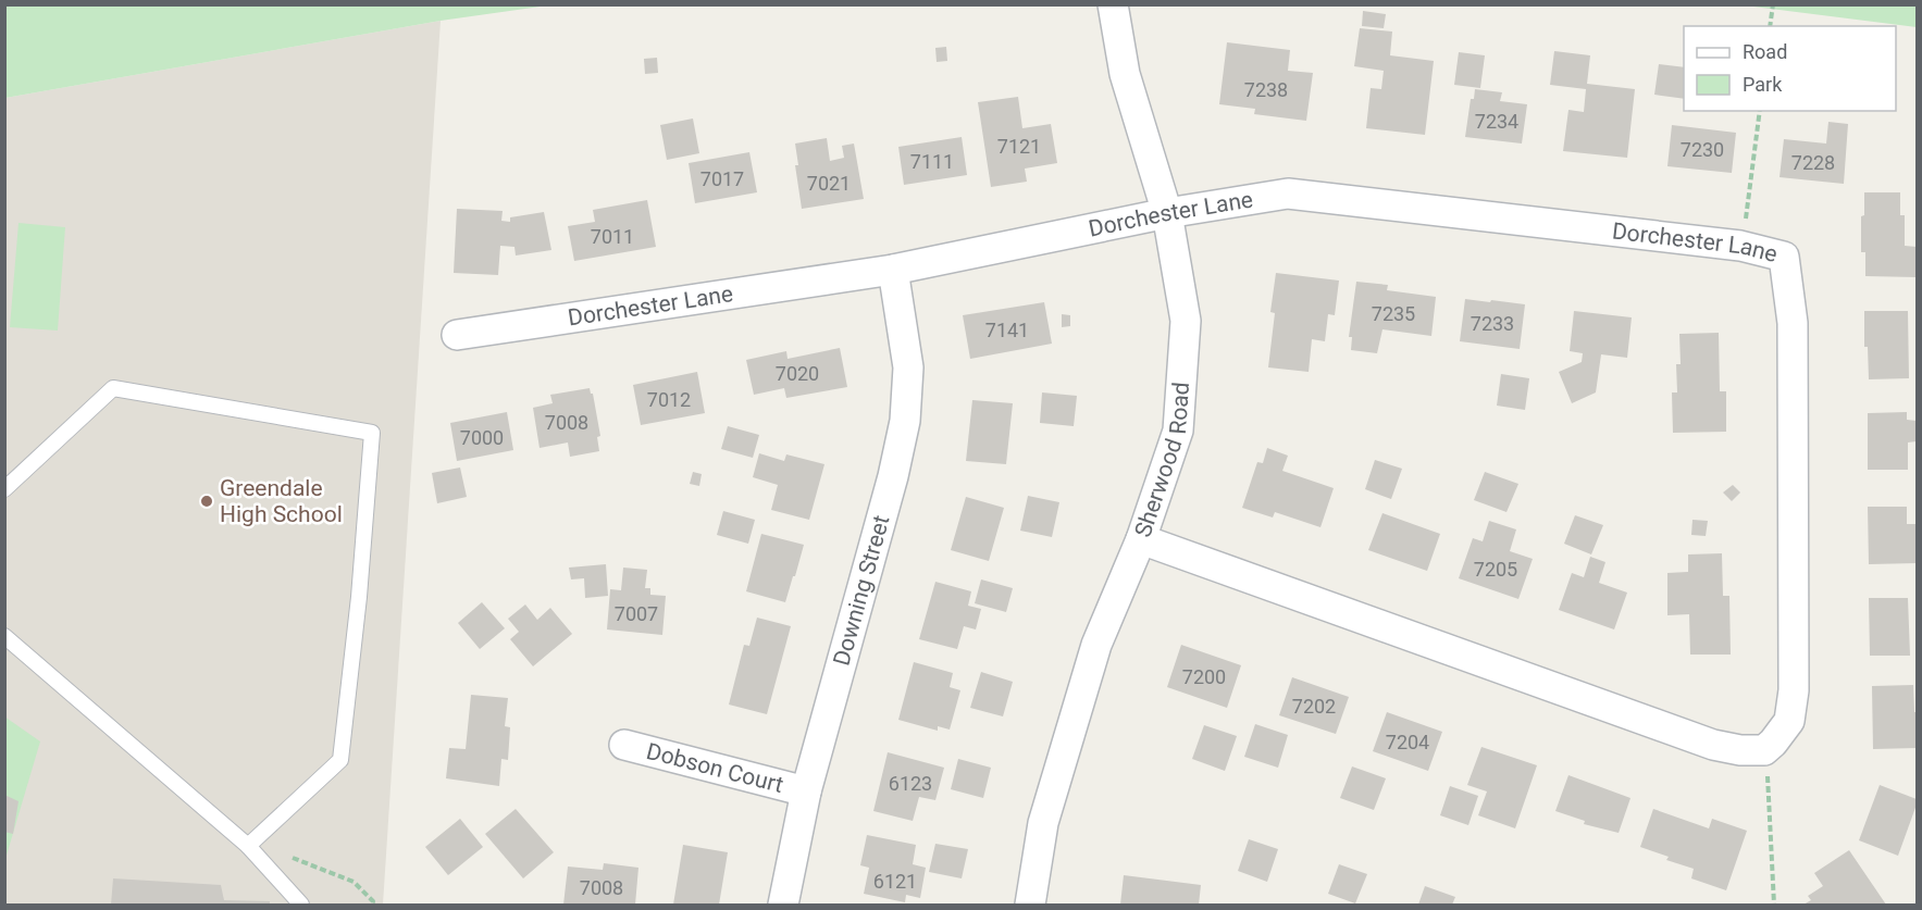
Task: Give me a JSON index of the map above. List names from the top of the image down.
{
  "streets": {
    "street": [
      "Dorchester Lane",
      "Sherwood Road",
      "Downing Street",
      "Dobson Court"
    ]
  },
  "crossings": [
    ["Dorchester Lane", "Sherwood Road"],
    ["Dorchester Lane", "Downing Street"],
    ["Downing Street", "Dobson Court"]
  ],
  "places": ["Greendale High School"],
  "house_numbers": [
    "7238",
    "7234",
    "7121",
    "7230",
    "7111",
    "7228",
    "7017",
    "7021",
    "7011",
    "7235",
    "7233",
    "7141",
    "7020",
    "7012",
    "7008",
    "7000",
    "7205",
    "7007",
    "7200",
    "7202",
    "7204",
    "6123",
    "6121",
    "7008"
  ],
  "legend": ["Road", "Park"]
}
